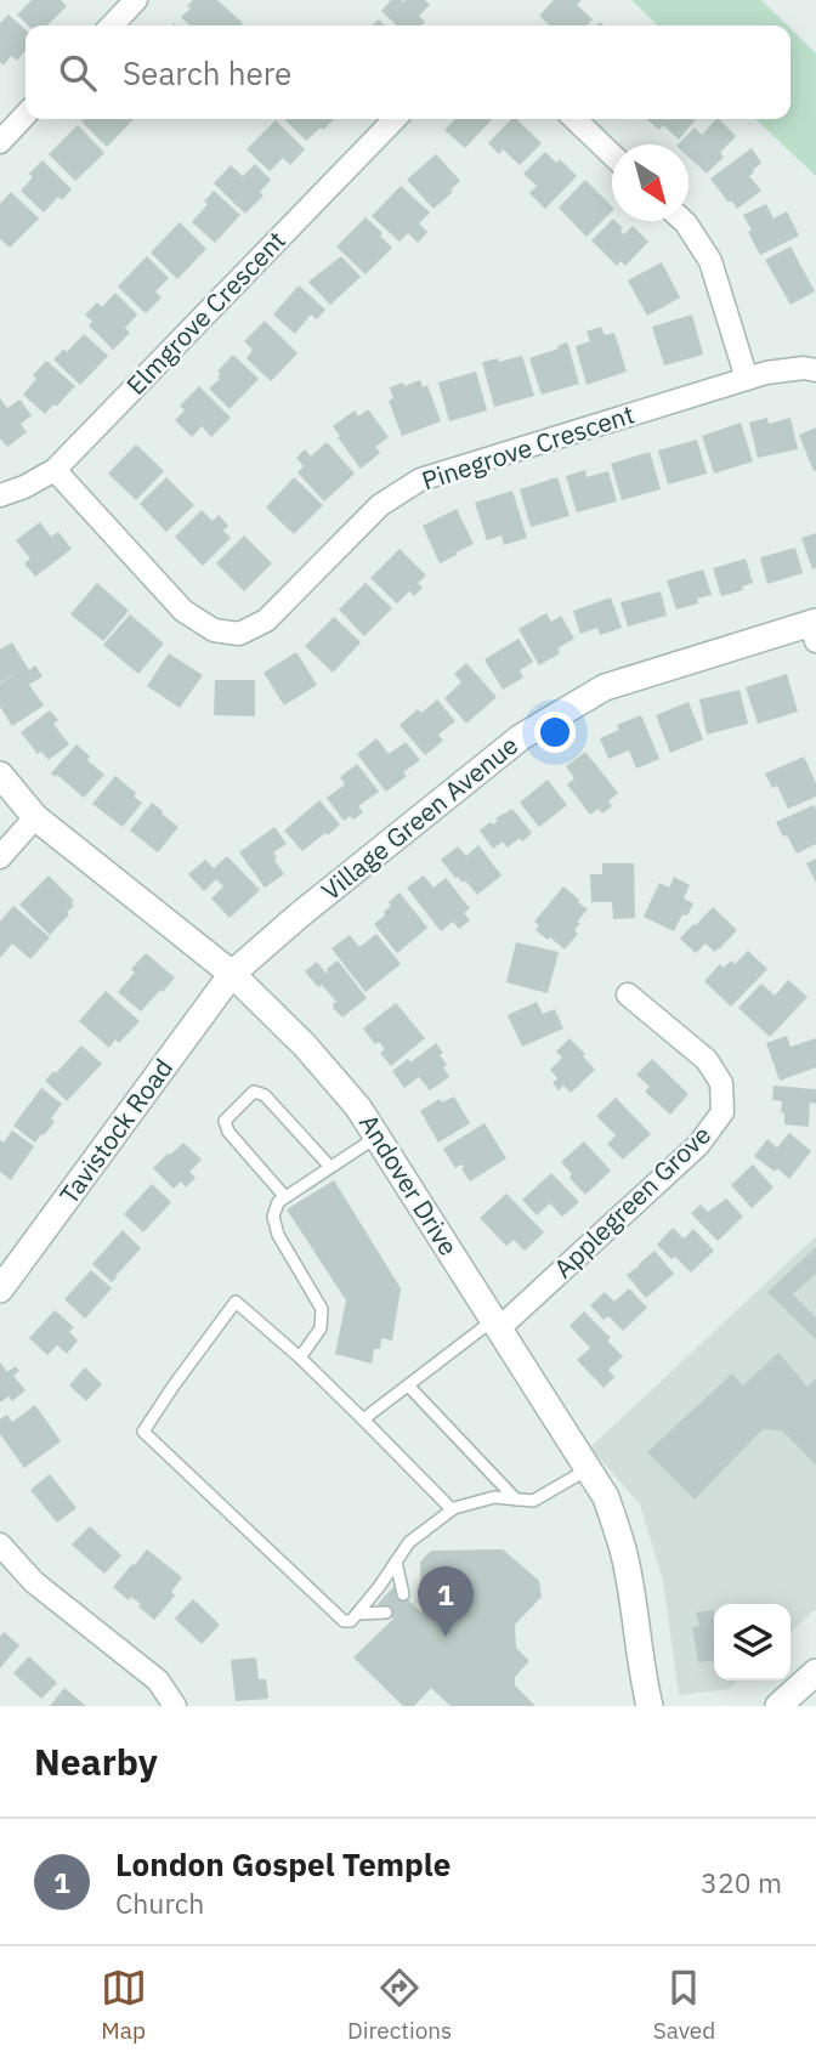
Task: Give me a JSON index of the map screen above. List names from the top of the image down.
{
  "streets": {
    "street": [
      "Elmgrove Crescent",
      "Pinegrove Crescent",
      "Village Green Avenue",
      "Tavistock Road",
      "Andover Drive",
      "Applegreen Grove"
    ]
  },
  "crossings": [
    ["Elmgrove Crescent", "Pinegrove Crescent"],
    ["Village Green Avenue", "Tavistock Road"],
    ["Village Green Avenue", "Andover Drive"],
    ["Tavistock Road", "Andover Drive"],
    ["Andover Drive", "Applegreen Grove"]
  ],
  "north": "bottom right",
  "page": {
    "search": "Search here",
    "pins": "1",
    "heading": "Nearby",
    "list": [
      {
        "mark": "1",
        "name": "London Gospel Temple",
        "note": "Church",
        "value": "320 m"
      }
    ],
    "nav": ["Map", "Directions", "Saved"]
  }
}
